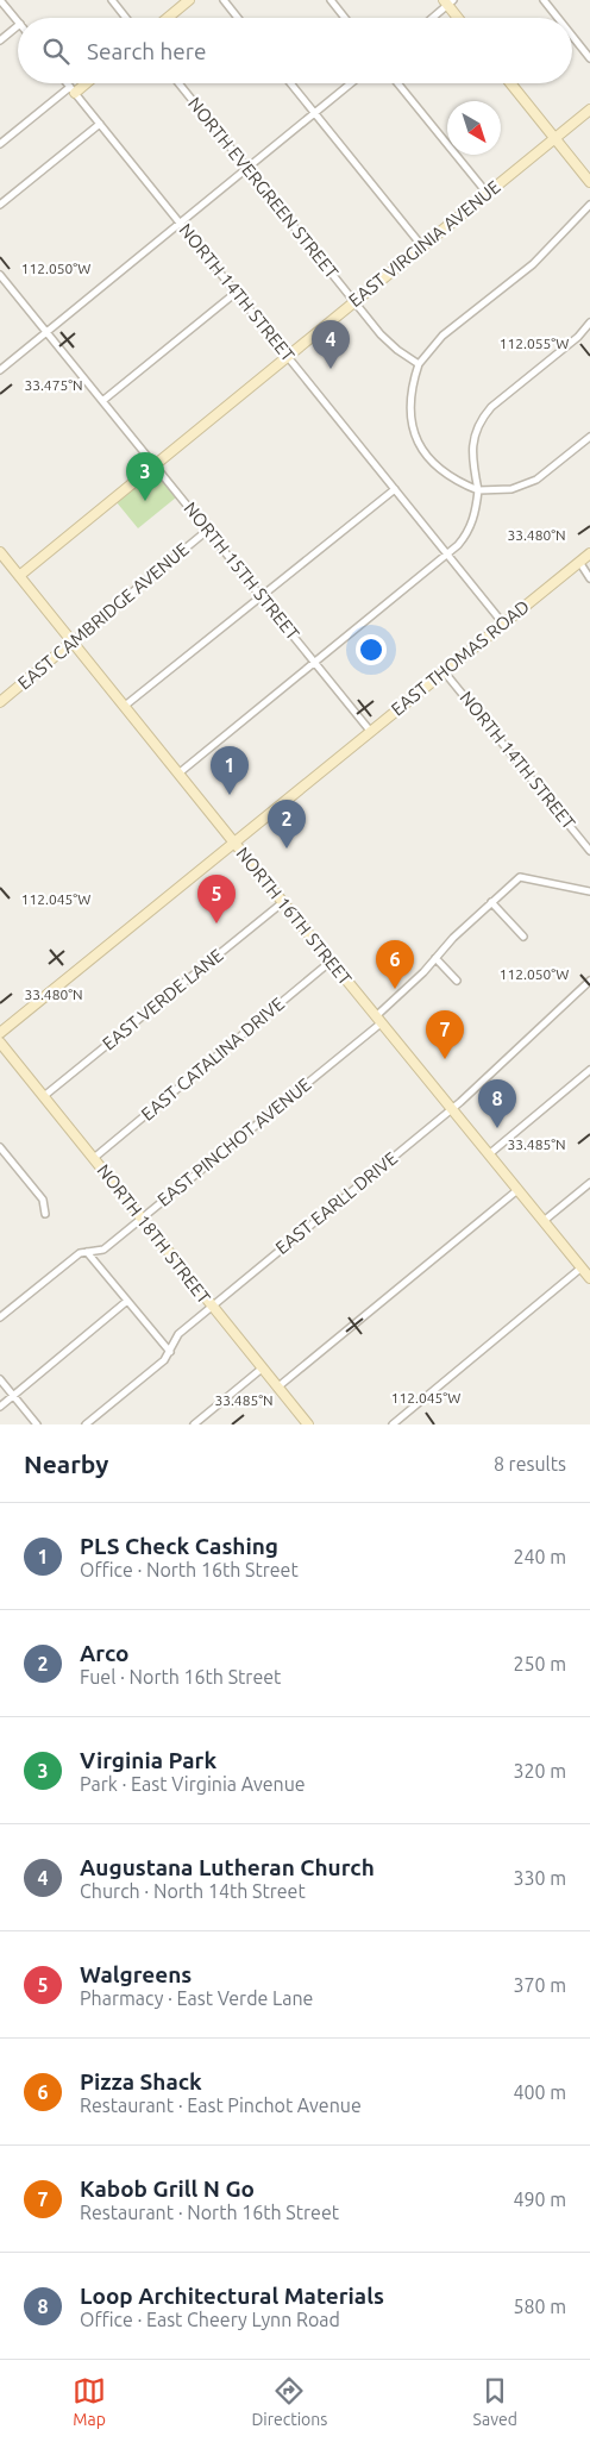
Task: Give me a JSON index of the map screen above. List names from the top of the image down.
{
  "streets": {
    "main road": [
      "EAST VIRGINIA AVENUE",
      "EAST CAMBRIDGE AVENUE",
      "EAST THOMAS ROAD",
      "NORTH 16TH STREET",
      "NORTH 18TH STREET"
    ],
    "street": [
      "NORTH EVERGREEN STREET",
      "NORTH 14TH STREET",
      "NORTH 15TH STREET",
      "EAST VERDE LANE",
      "EAST CATALINA DRIVE",
      "EAST PINCHOT AVENUE",
      "EAST EARLL DRIVE"
    ]
  },
  "crossings": [
    ["NORTH EVERGREEN STREET", "EAST VIRGINIA AVENUE"],
    ["EAST VIRGINIA AVENUE", "NORTH 14TH STREET"],
    ["EAST VIRGINIA AVENUE", "NORTH 15TH STREET"],
    ["EAST VIRGINIA AVENUE", "NORTH 16TH STREET"],
    ["NORTH 14TH STREET", "EAST THOMAS ROAD"],
    ["NORTH 15TH STREET", "EAST CAMBRIDGE AVENUE"],
    ["NORTH 15TH STREET", "EAST THOMAS ROAD"],
    ["EAST CAMBRIDGE AVENUE", "NORTH 16TH STREET"],
    ["EAST THOMAS ROAD", "NORTH 16TH STREET"],
    ["NORTH 16TH STREET", "EAST VERDE LANE"],
    ["NORTH 16TH STREET", "EAST CATALINA DRIVE"],
    ["NORTH 16TH STREET", "EAST PINCHOT AVENUE"],
    ["NORTH 16TH STREET", "EAST EARLL DRIVE"],
    ["EAST VERDE LANE", "NORTH 18TH STREET"],
    ["EAST CATALINA DRIVE", "NORTH 18TH STREET"],
    ["EAST PINCHOT AVENUE", "NORTH 18TH STREET"],
    ["EAST EARLL DRIVE", "NORTH 18TH STREET"]
  ],
  "north": "bottom right",
  "page": {
    "search": "Search here",
    "pins": [
      "4",
      "3",
      "1",
      "2",
      "5",
      "6",
      "7",
      "8"
    ],
    "heading": ["Nearby", "8 results"],
    "list": [
      {
        "mark": "1",
        "name": "PLS Check Cashing",
        "note": "Office · North 16th Street",
        "value": "240 m"
      },
      {
        "mark": "2",
        "name": "Arco",
        "note": "Fuel · North 16th Street",
        "value": "250 m"
      },
      {
        "mark": "3",
        "name": "Virginia Park",
        "note": "Park · East Virginia Avenue",
        "value": "320 m"
      },
      {
        "mark": "4",
        "name": "Augustana Lutheran Church",
        "note": "Church · North 14th Street",
        "value": "330 m"
      },
      {
        "mark": "5",
        "name": "Walgreens",
        "note": "Pharmacy · East Verde Lane",
        "value": "370 m"
      },
      {
        "mark": "6",
        "name": "Pizza Shack",
        "note": "Restaurant · East Pinchot Avenue",
        "value": "400 m"
      },
      {
        "mark": "7",
        "name": "Kabob Grill N Go",
        "note": "Restaurant · North 16th Street",
        "value": "490 m"
      },
      {
        "mark": "8",
        "name": "Loop Architectural Materials",
        "note": "Office · East Cheery Lynn Road",
        "value": "580 m"
      }
    ],
    "nav": ["Map", "Directions", "Saved"]
  },
  "coordinates": [
    "112.050°W",
    "112.055°W",
    "33.475°N",
    "33.480°N",
    "112.045°W",
    "33.485°N"
  ]
}
